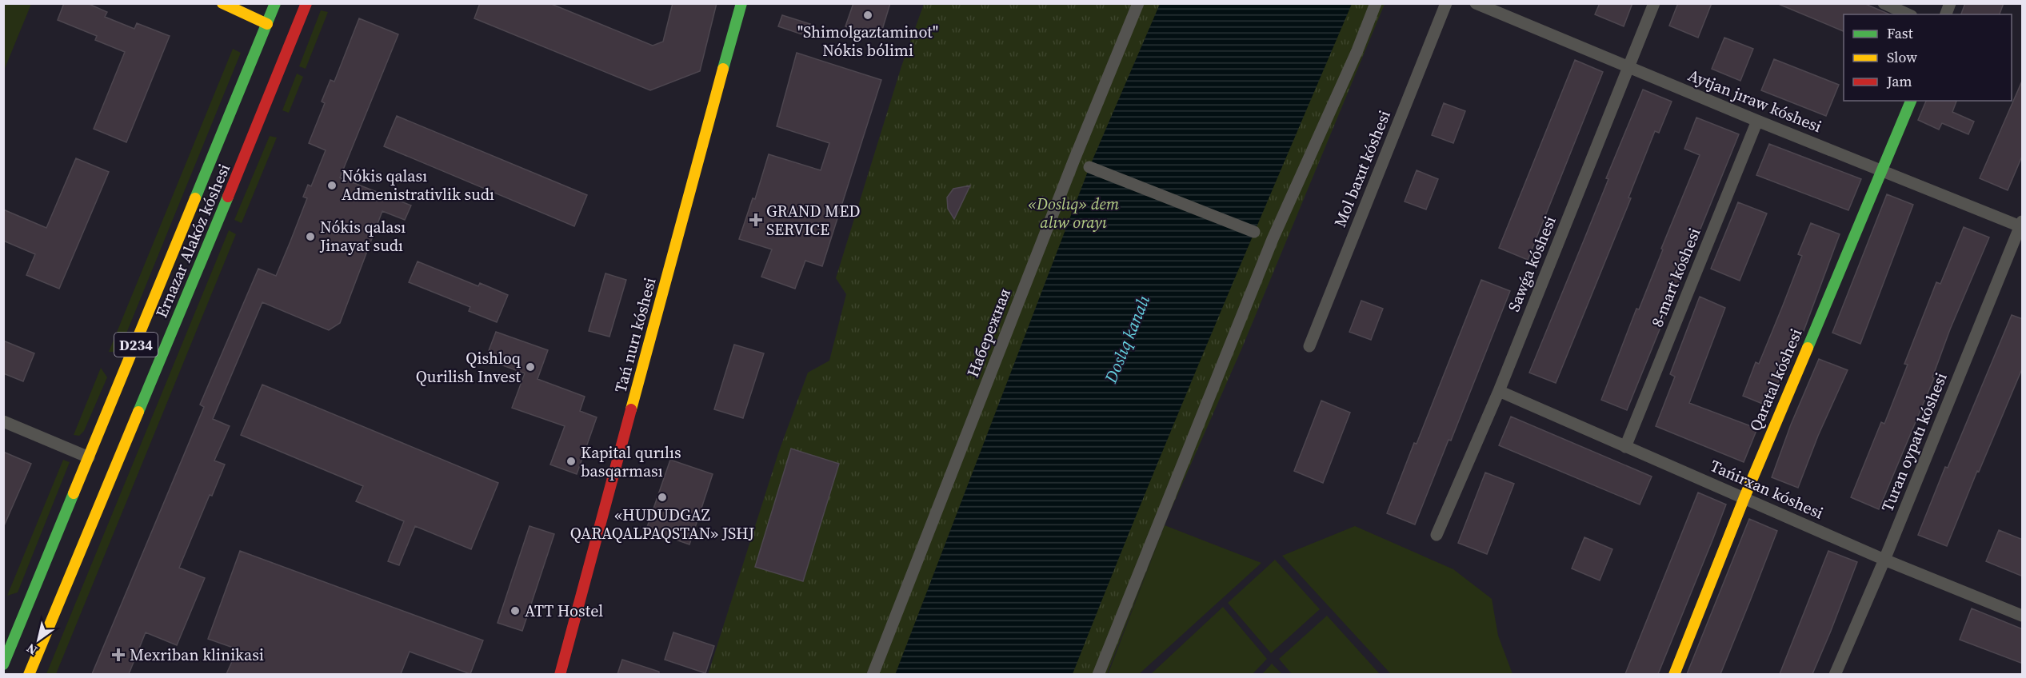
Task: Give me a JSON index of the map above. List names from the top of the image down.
{
  "streets": {
    "main road": [
      "Ernazar Alakóz kóshesi",
      "Tań nurı kóshesi",
      "D234",
      "Qaratal kóshesi"
    ],
    "street": [
      "Aytjan jıraw kóshesi",
      "Mol baxıt kóshesi",
      "Sawǵa kóshesi",
      "8-mart kóshesi",
      "Набережная",
      "Turan oypatı kóshesi",
      "Tańirxan kóshesi"
    ]
  },
  "crossings": [
    ["Aytjan jıraw kóshesi", "Sawǵa kóshesi"],
    ["Aytjan jıraw kóshesi", "8-mart kóshesi"],
    ["Aytjan jıraw kóshesi", "Qaratal kóshesi"],
    ["Aytjan jıraw kóshesi", "Turan oypatı kóshesi"],
    ["Sawǵa kóshesi", "Tańirxan kóshesi"],
    ["8-mart kóshesi", "Tańirxan kóshesi"],
    ["Qaratal kóshesi", "Tańirxan kóshesi"],
    ["Turan oypatı kóshesi", "Tańirxan kóshesi"]
  ],
  "water": ["Doslıq kanalı"],
  "parks": ["«Doslıq» dem alıw orayı"],
  "places": {
    "other": [
      "\"Shimolgaztaminot\" Nókis bólimi",
      "Nókis qalası Admenistrativlik sudı",
      "Nókis qalası Jinayat sudı",
      "Qishloq Qurilish Invest",
      "Kapital qurılıs basqarması",
      "«HUDUDGAZ QARAQALPAQSTAN» JSHJ",
      "ATT Hostel"
    ],
    "health": ["GRAND MED SERVICE", "Mexriban klinikasi"]
  },
  "legend": ["Fast", "Slow", "Jam"],
  "north": "bottom left"
}
